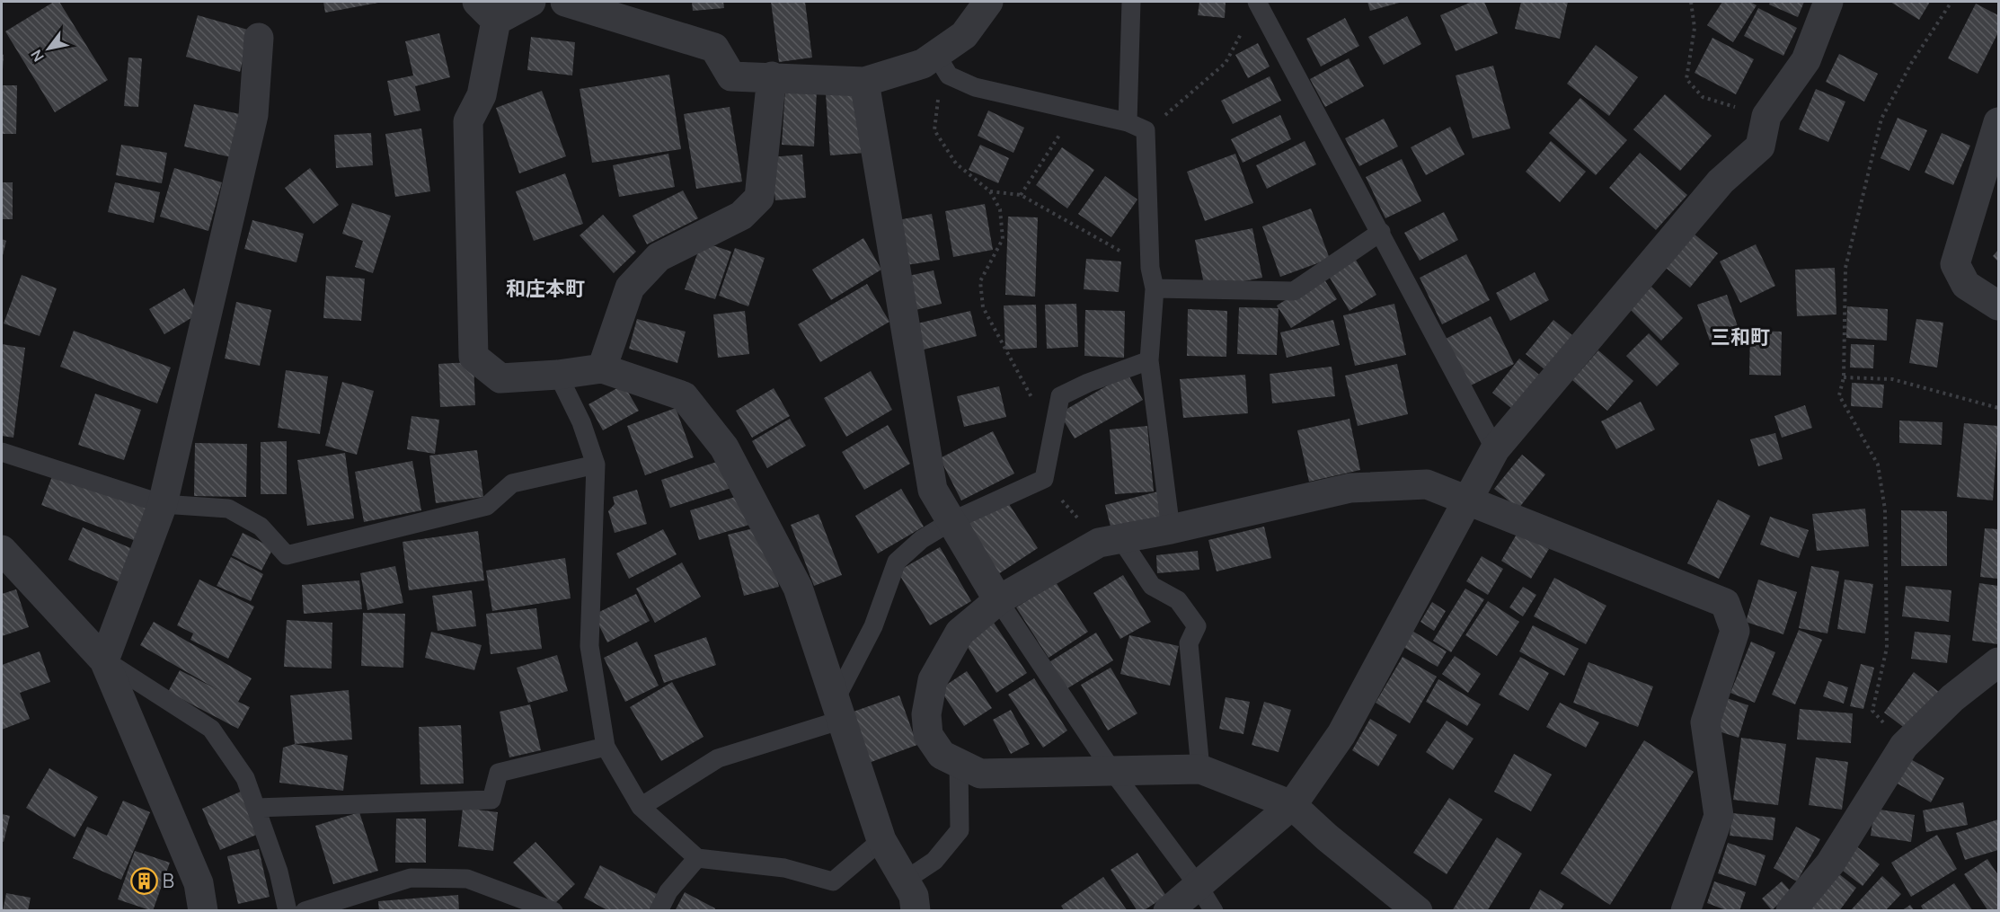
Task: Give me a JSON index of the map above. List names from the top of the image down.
{
  "districts": ["和庄本町", "三和町"],
  "places": {
    "building": ["B"]
  },
  "north": "bottom left"
}
